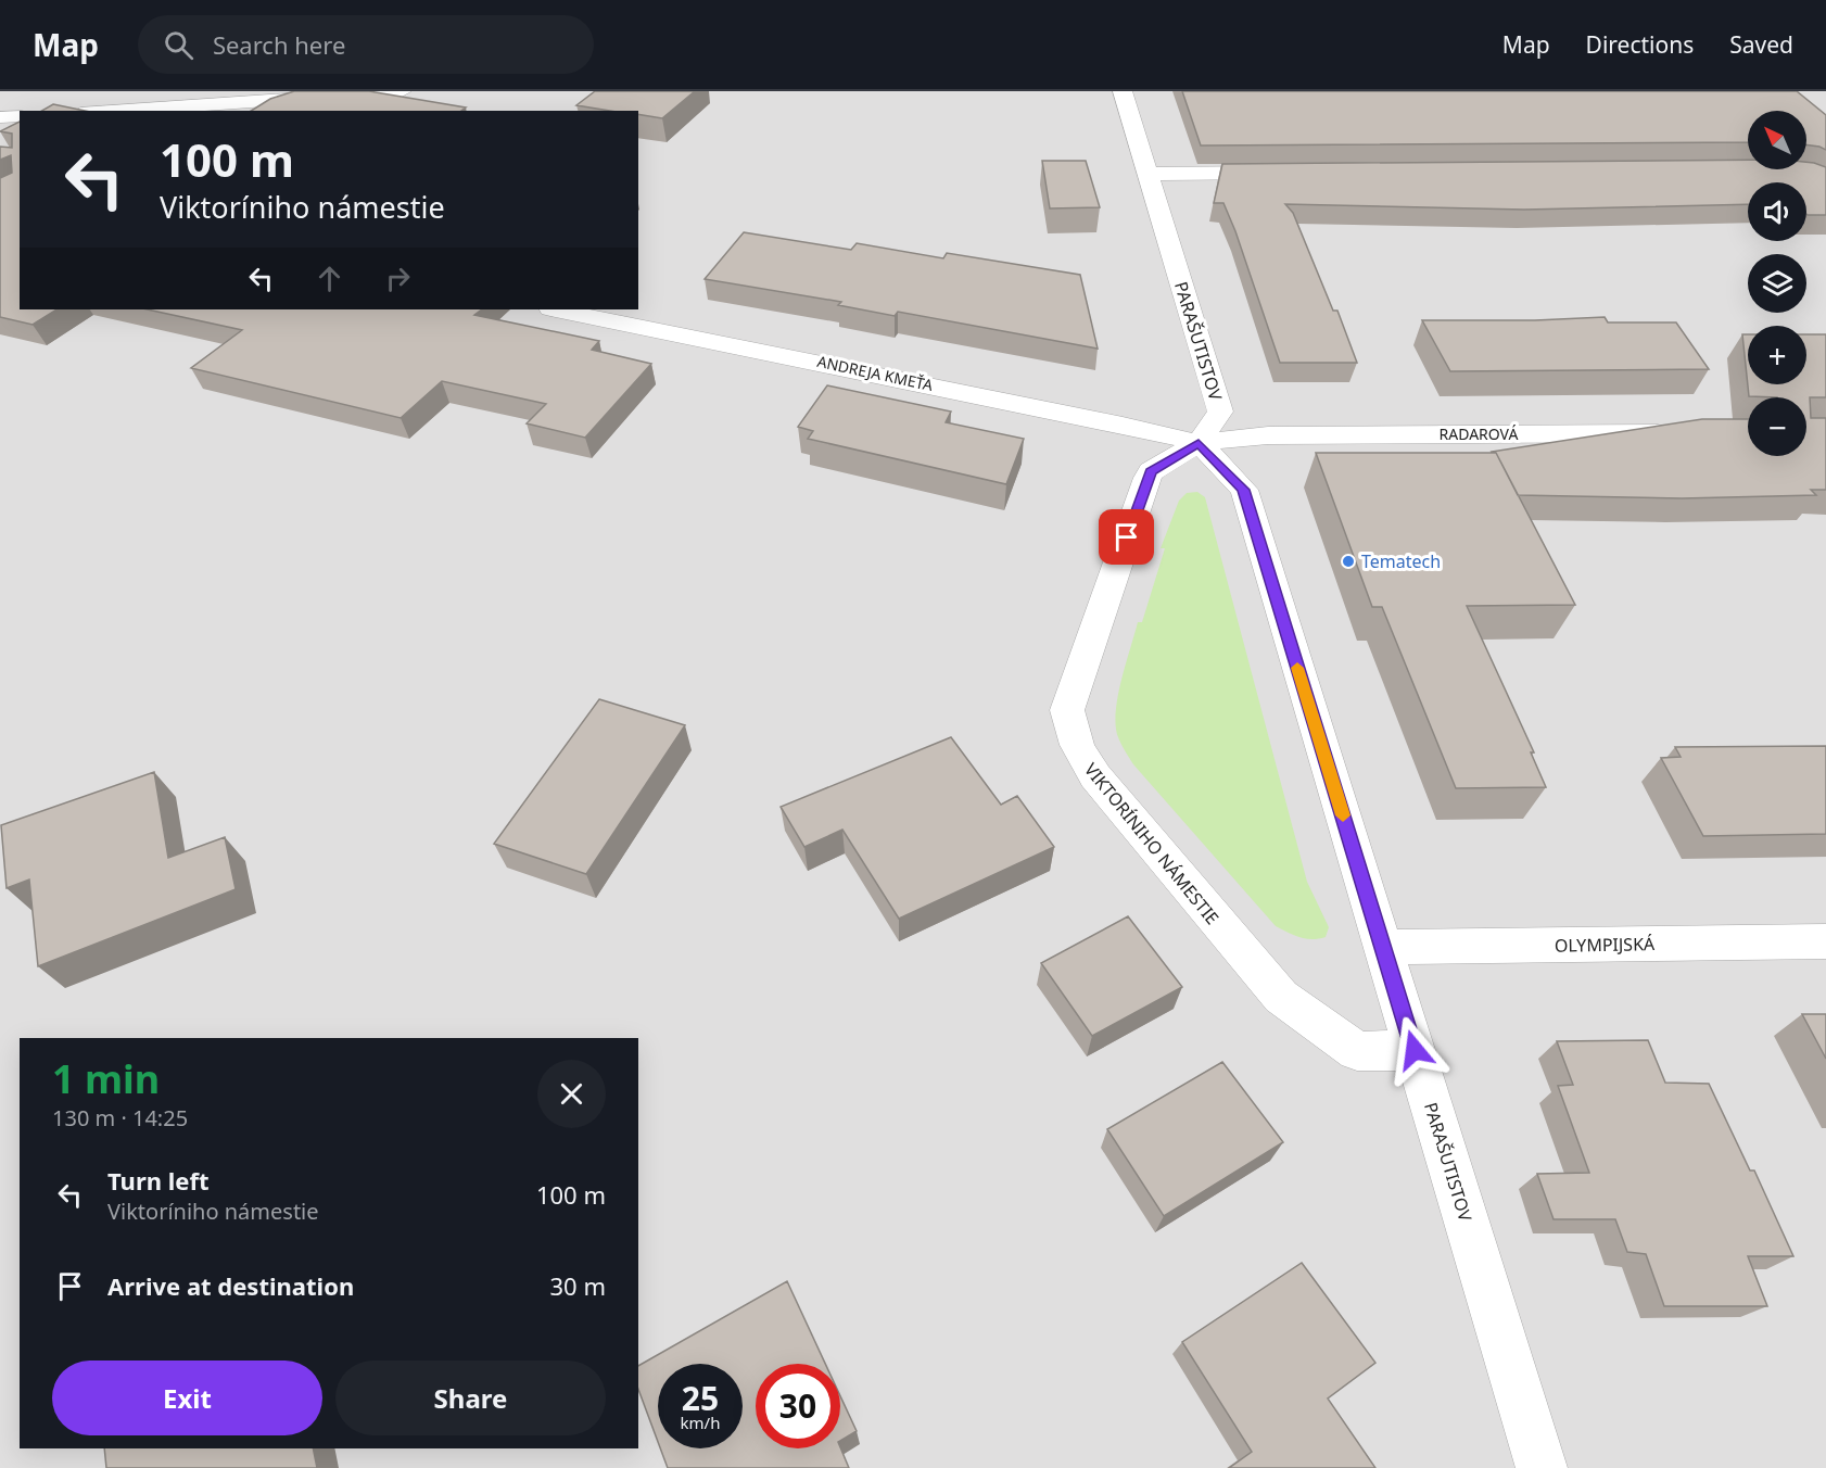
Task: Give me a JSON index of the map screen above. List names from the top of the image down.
{
  "streets": {
    "street": [
      "PARAŠUTISTOV",
      "ANDREJA KMEŤA",
      "RADAROVÁ",
      "VIKTORÍNIHO NÁMESTIE",
      "OLYMPIJSKÁ"
    ]
  },
  "crossings": [
    ["PARAŠUTISTOV", "ANDREJA KMEŤA"],
    ["PARAŠUTISTOV", "RADAROVÁ"],
    ["PARAŠUTISTOV", "VIKTORÍNIHO NÁMESTIE"],
    ["PARAŠUTISTOV", "OLYMPIJSKÁ"],
    ["ANDREJA KMEŤA", "RADAROVÁ"],
    ["ANDREJA KMEŤA", "VIKTORÍNIHO NÁMESTIE"],
    ["RADAROVÁ", "VIKTORÍNIHO NÁMESTIE"]
  ],
  "places": ["Tematech"],
  "north": "top left",
  "page": {
    "header": "Map",
    "search": "Search here",
    "nav": ["Map", "Directions", "Saved"],
    "map_buttons": ["+", "−"],
    "turn": ["100 m", "Viktoríniho námestie"],
    "heading": ["1 min", "130 m · 14:25"],
    "list": [
      {
        "name": "Turn left",
        "note": "Viktoríniho námestie",
        "value": "100 m"
      },
      {
        "name": "Arrive at destination",
        "value": "30 m"
      }
    ],
    "buttons": ["Exit", "Share"],
    "speed": "25 km/h",
    "limit": "30"
  }
}
